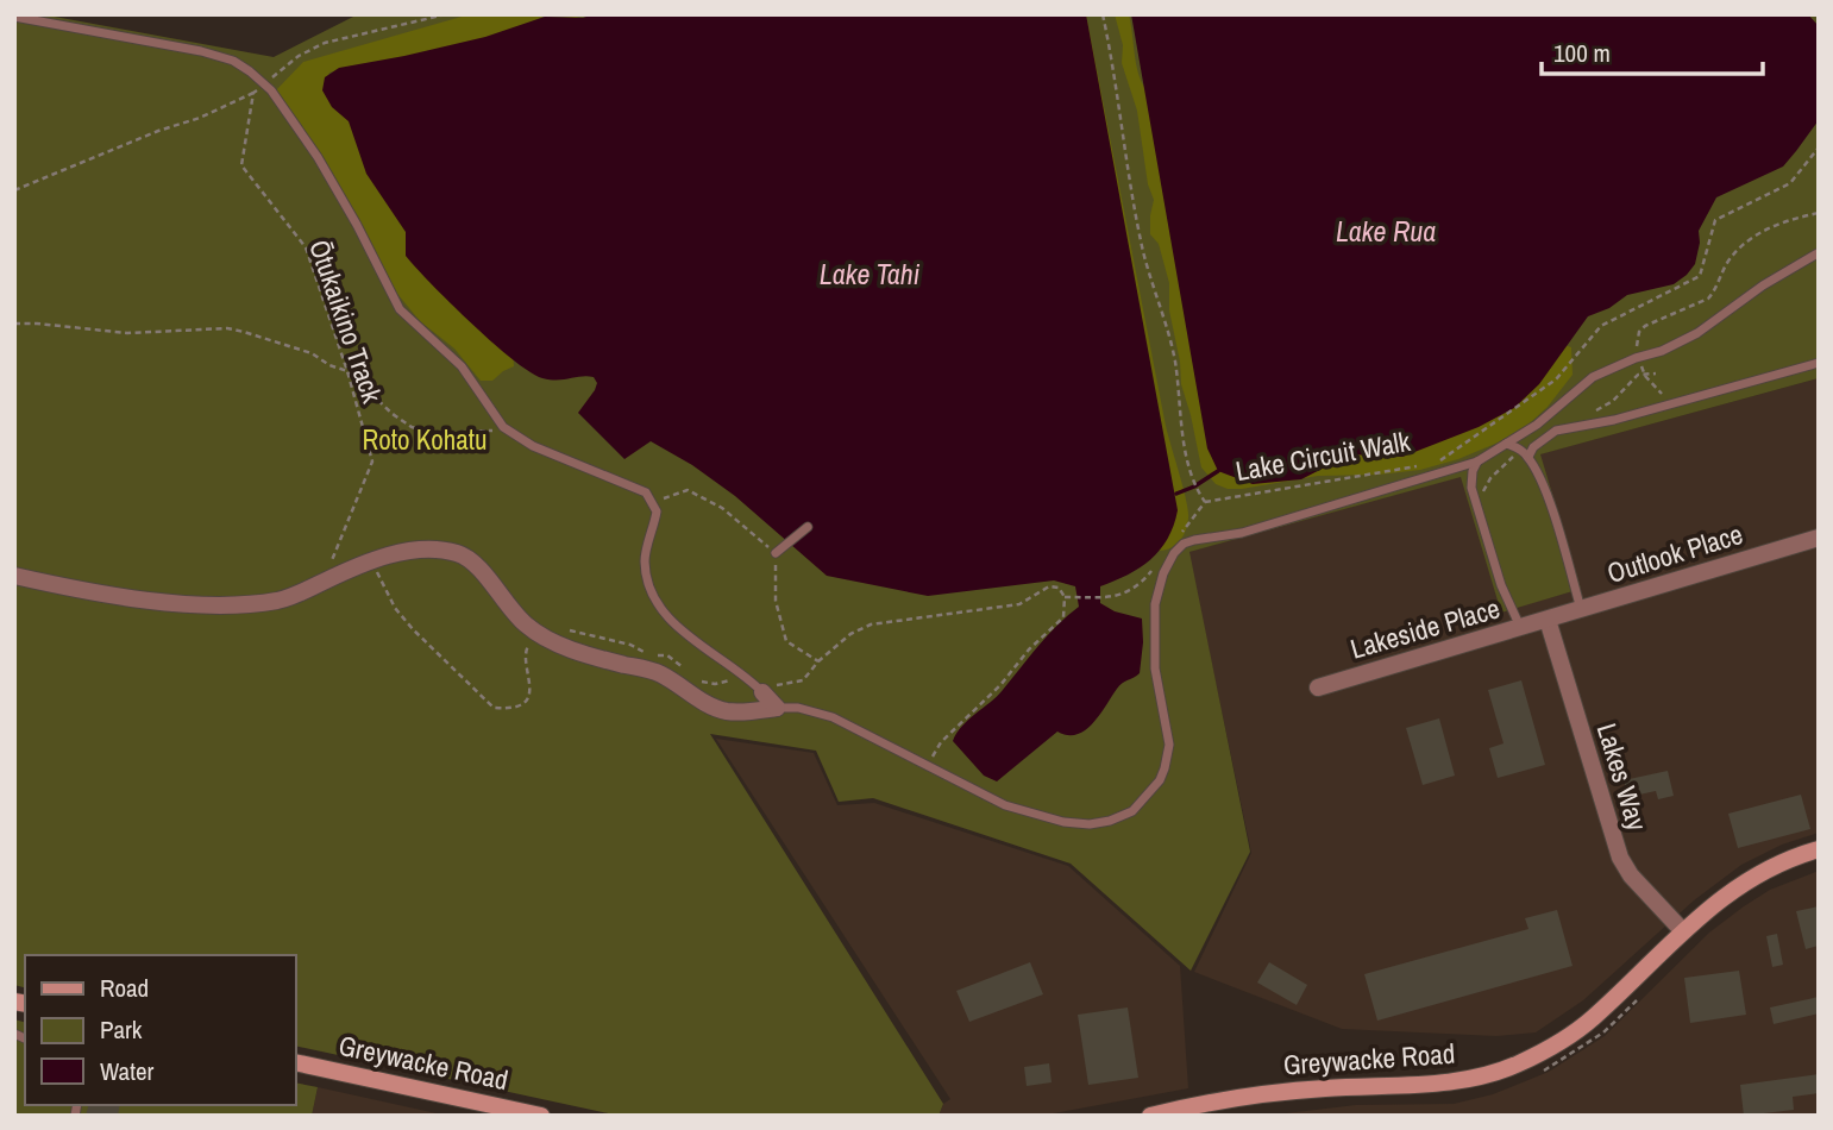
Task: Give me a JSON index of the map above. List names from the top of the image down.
{
  "streets": {
    "street": [
      "Outlook Place",
      "Lakeside Place",
      "Lakes Way",
      "Greywacke Road"
    ],
    "path": ["Ōtukaikino Track", "Lake Circuit Walk"]
  },
  "crossings": [
    ["Outlook Place", "Lakeside Place"],
    ["Outlook Place", "Lakes Way"],
    ["Lakeside Place", "Lakes Way"],
    ["Lakes Way", "Greywacke Road"]
  ],
  "water": ["Lake Rua", "Lake Tahi"],
  "parks": ["Roto Kohatu"],
  "legend": ["Road", "Park", "Water"],
  "scale_bar": "100 m"
}
